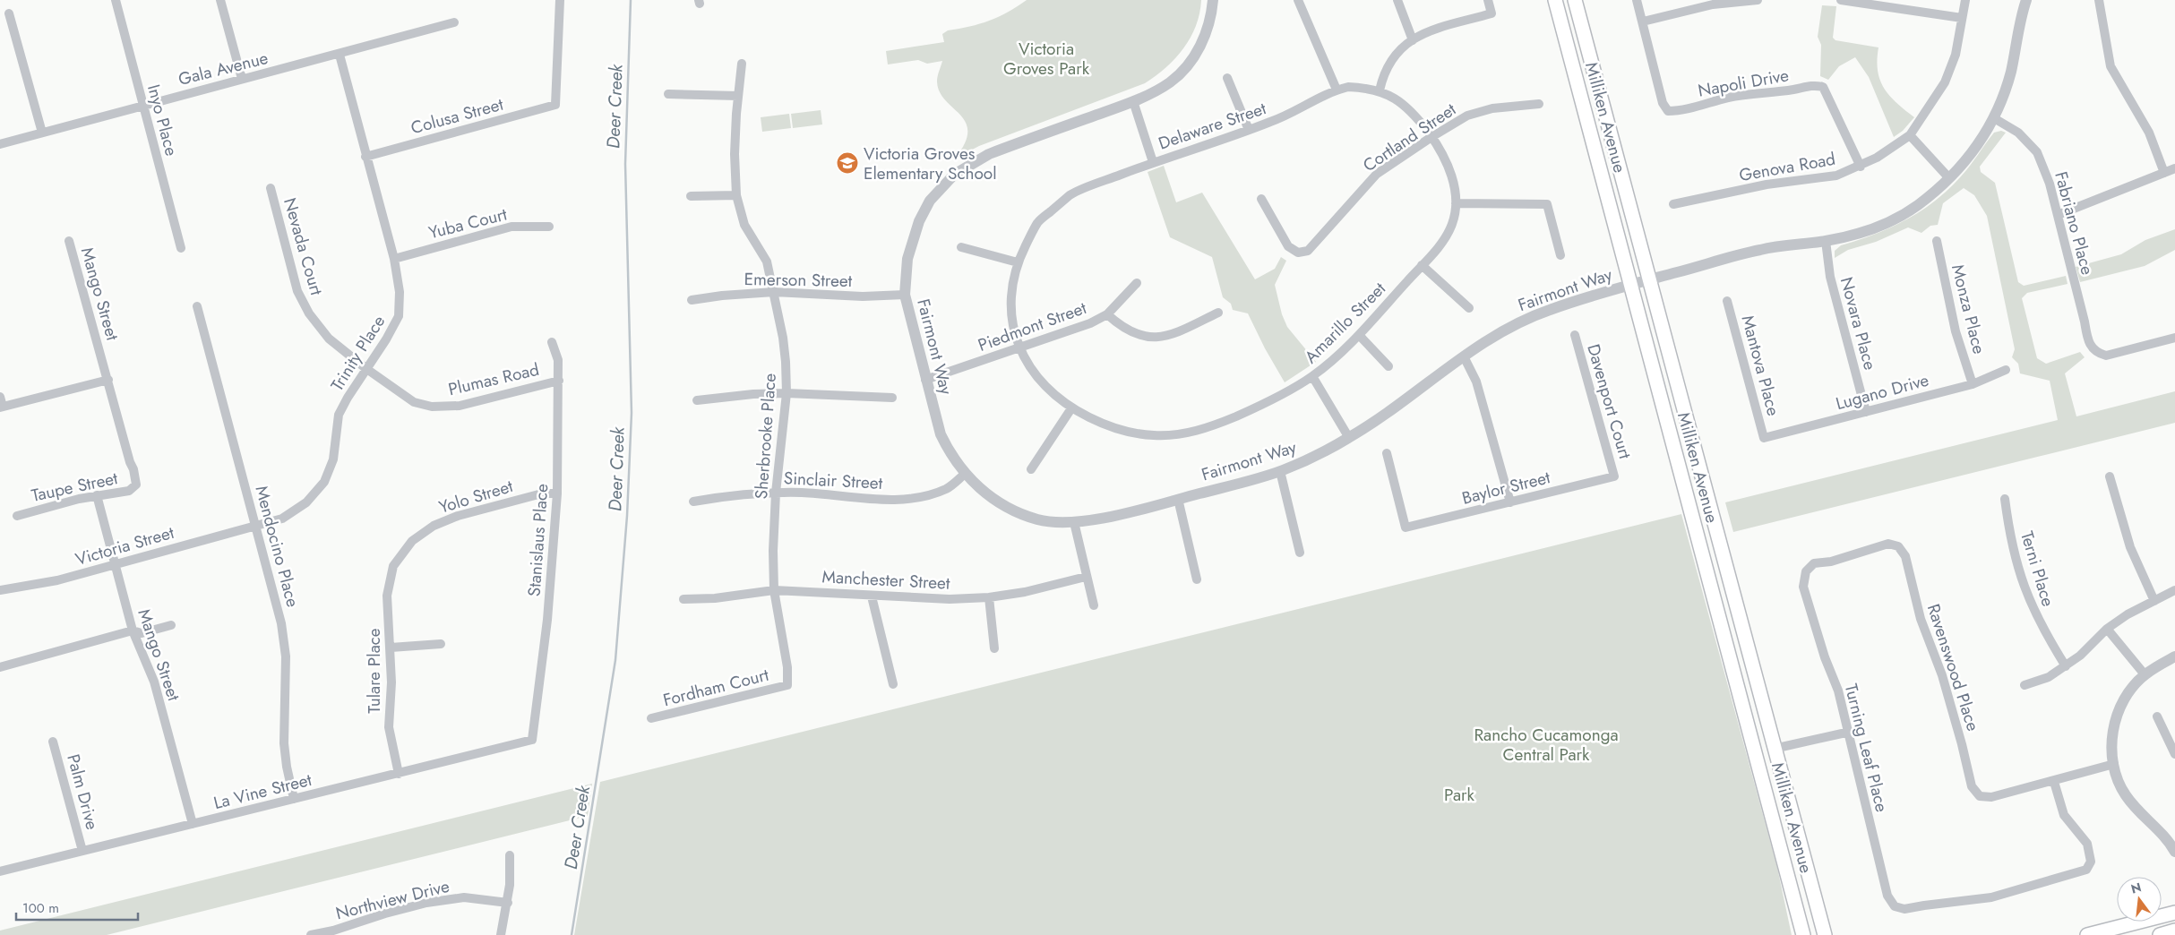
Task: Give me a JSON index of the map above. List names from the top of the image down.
{
  "streets": {
    "main road": ["Milliken Avenue"],
    "street": [
      "Gala Avenue",
      "Napoli Drive",
      "Colusa Street",
      "Inyo Place",
      "Delaware Street",
      "Cortland Street",
      "Genova Road",
      "Yuba Court",
      "Fabriano Place",
      "Nevada Court",
      "Emerson Street",
      "Fairmont Way",
      "Mango Street",
      "Monza Place",
      "Amarillo Street",
      "Novara Place",
      "Piedmont Street",
      "Trinity Place",
      "Mantova Place",
      "Plumas Road",
      "Lugano Drive",
      "Davenport Court",
      "Sherbrooke Place",
      "Sinclair Street",
      "Taupe Street",
      "Baylor Street",
      "Yolo Street",
      "Stanislaus Place",
      "Victoria Street",
      "Mendocino Place",
      "Terni Place",
      "Manchester Street",
      "Ravenswood Place",
      "Tulare Place",
      "Fordham Court",
      "Turning Leaf Place",
      "La Vine Street",
      "Palm Drive",
      "Northview Drive"
    ]
  },
  "crossings": [
    ["Gala Avenue", "Inyo Place"],
    ["Gala Avenue", "Trinity Place"],
    ["Napoli Drive", "Genova Road"],
    ["Colusa Street", "Trinity Place"],
    ["Milliken Avenue", "Fairmont Way"],
    ["Delaware Street", "Cortland Street"],
    ["Delaware Street", "Amarillo Street"],
    ["Delaware Street", "Piedmont Street"],
    ["Cortland Street", "Amarillo Street"],
    ["Yuba Court", "Trinity Place"],
    ["Fabriano Place", "Fairmont Way"],
    ["Nevada Court", "Trinity Place"],
    ["Nevada Court", "Plumas Road"],
    ["Emerson Street", "Fairmont Way"],
    ["Emerson Street", "Sherbrooke Place"],
    ["Fairmont Way", "Novara Place"],
    ["Fairmont Way", "Piedmont Street"],
    ["Fairmont Way", "Sinclair Street"],
    ["Mango Street", "Taupe Street"],
    ["Mango Street", "Victoria Street"],
    ["Mango Street", "La Vine Street"],
    ["Monza Place", "Lugano Drive"],
    ["Amarillo Street", "Piedmont Street"],
    ["Novara Place", "Lugano Drive"],
    ["Trinity Place", "Plumas Road"],
    ["Trinity Place", "Victoria Street"],
    ["Trinity Place", "Mendocino Place"],
    ["Mantova Place", "Lugano Drive"],
    ["Plumas Road", "Stanislaus Place"],
    ["Davenport Court", "Baylor Street"],
    ["Sherbrooke Place", "Sinclair Street"],
    ["Sherbrooke Place", "Manchester Street"],
    ["Sherbrooke Place", "Fordham Court"],
    ["Yolo Street", "Stanislaus Place"],
    ["Yolo Street", "Tulare Place"],
    ["Stanislaus Place", "La Vine Street"],
    ["Victoria Street", "Mendocino Place"],
    ["Mendocino Place", "La Vine Street"],
    ["Ravenswood Place", "Turning Leaf Place"],
    ["Tulare Place", "La Vine Street"],
    ["La Vine Street", "Palm Drive"]
  ],
  "water": ["Deer Creek"],
  "parks": ["Victoria Groves Park", "Rancho Cucamonga Central Park", "Park"],
  "places": {
    "school or university": ["Victoria Groves Elementary School"]
  },
  "scale_bar": "100 m",
  "north": "top"
}
